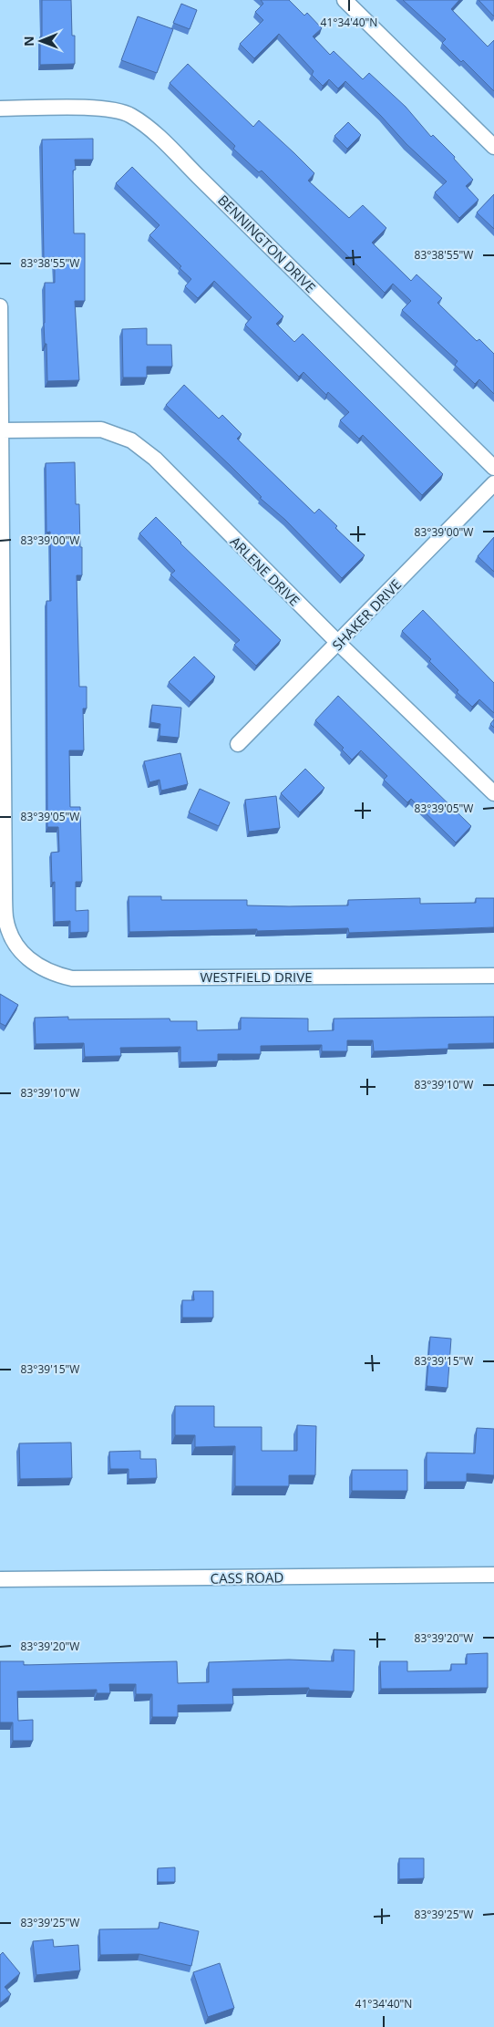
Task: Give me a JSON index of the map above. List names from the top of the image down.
{
  "streets": {
    "street": [
      "BENNINGTON DRIVE",
      "ARLENE DRIVE",
      "SHAKER DRIVE",
      "WESTFIELD DRIVE",
      "CASS ROAD"
    ]
  },
  "crossings": [
    ["ARLENE DRIVE", "SHAKER DRIVE"]
  ],
  "north": "left",
  "coordinates": [
    "41°34'40\"N",
    "83°38'55\"W",
    "83°39'00\"W",
    "83°39'05\"W",
    "83°39'10\"W",
    "83°39'15\"W",
    "83°39'20\"W",
    "83°39'25\"W"
  ]
}
